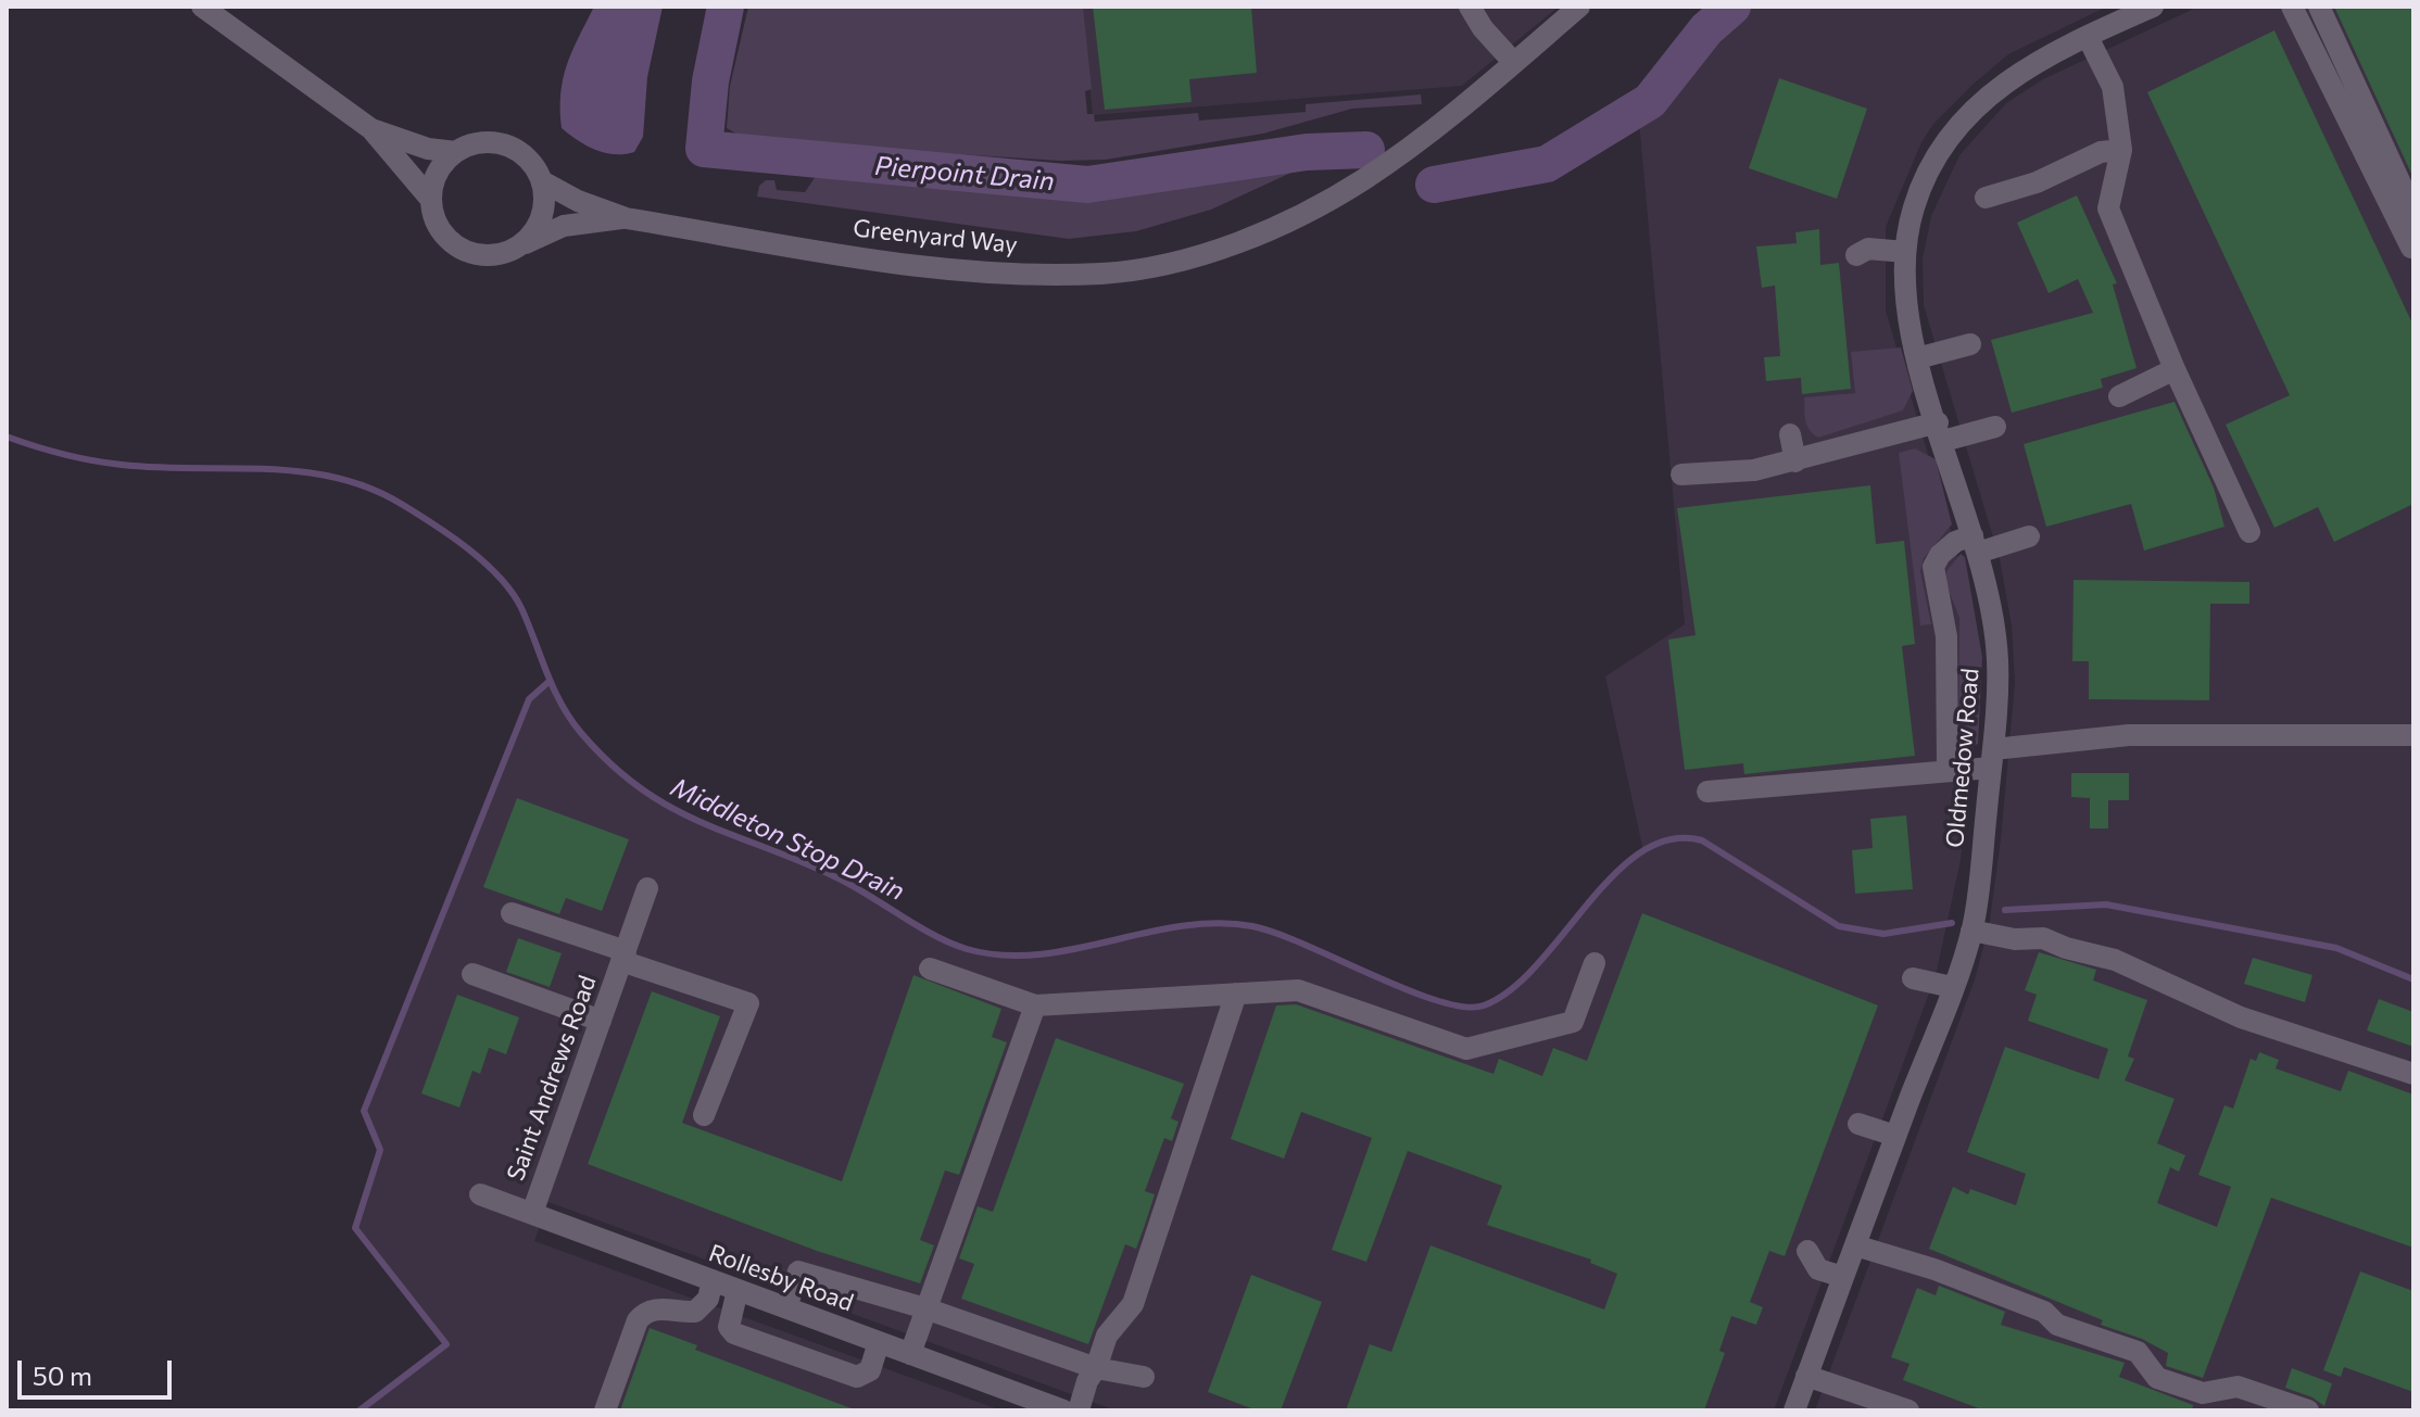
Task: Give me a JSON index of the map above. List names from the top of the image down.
{
  "streets": {
    "street": [
      "Greenyard Way",
      "Oldmedow Road",
      "Saint Andrews Road",
      "Rollesby Road"
    ]
  },
  "crossings": [
    ["Saint Andrews Road", "Rollesby Road"]
  ],
  "water": ["Pierpoint Drain", "Middleton Stop Drain"],
  "scale_bar": "50 m"
}
